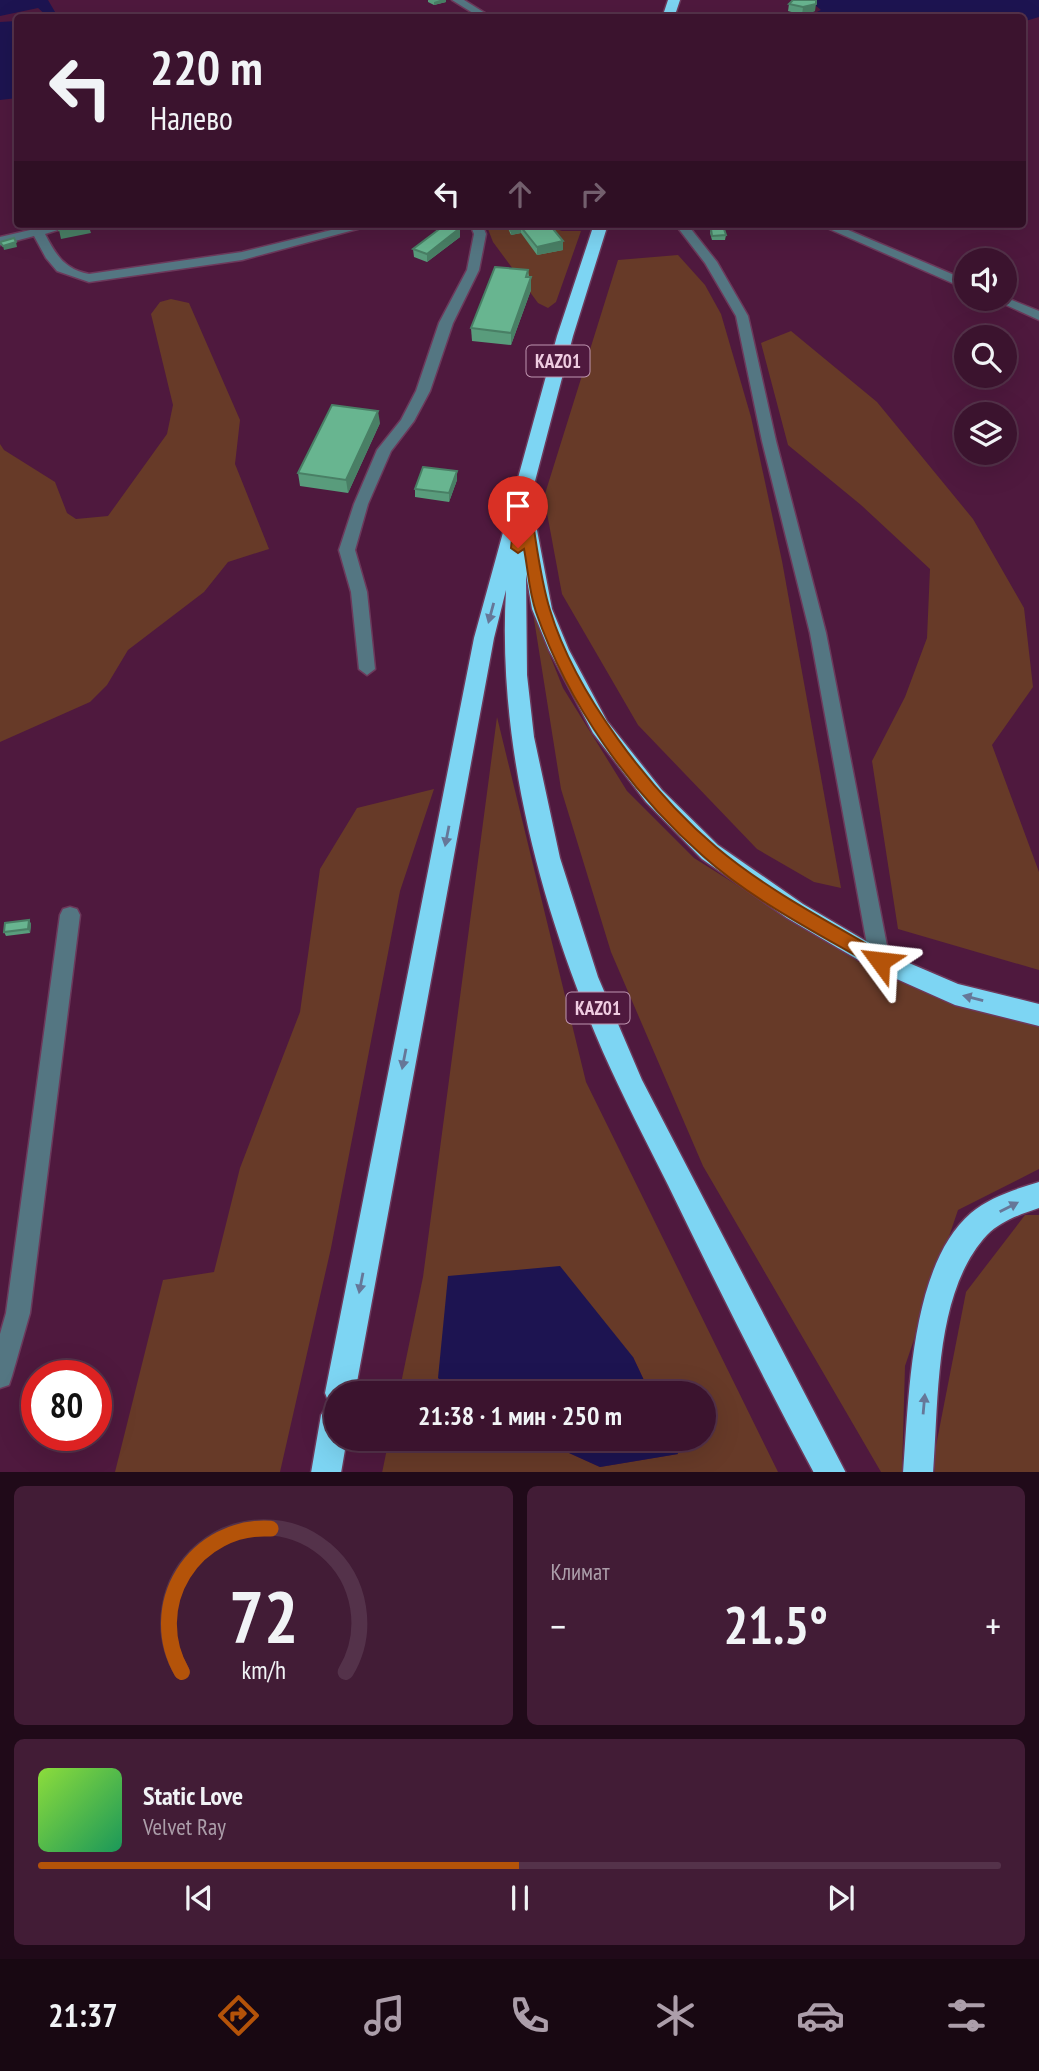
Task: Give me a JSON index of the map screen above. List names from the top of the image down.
{
  "streets": {
    "highway": ["KАZ01"]
  },
  "page": {
    "turn": ["220 m", "Налево"],
    "limit": "80",
    "trip": "21:38 · 1 мин · 250 m",
    "tile": "Климат",
    "heat": ["−", "21.5°", "+"],
    "song": ["Static Love", "Velvet Ray"],
    "tabs": "21:37",
    "gauge": ["72", "km/h"]
  }
}
